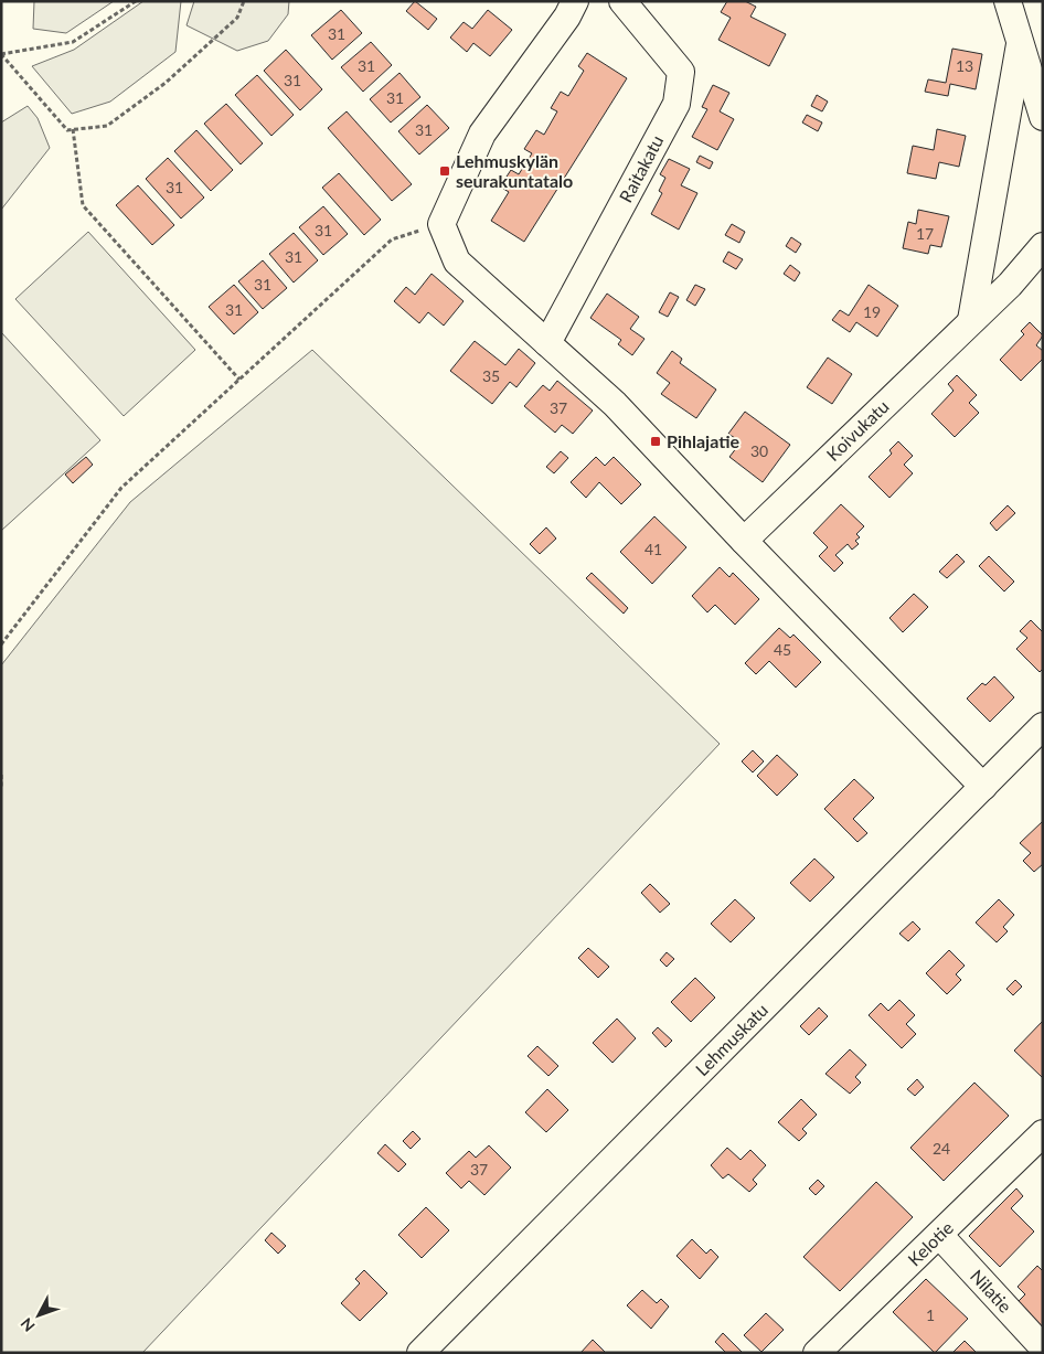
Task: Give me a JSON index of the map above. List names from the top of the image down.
{
  "streets": {
    "street": [
      "Raitakatu",
      "Koivukatu",
      "Lehmuskatu",
      "Kelotie",
      "Nilatie"
    ]
  },
  "crossings": [
    ["Kelotie", "Nilatie"]
  ],
  "places": {
    "transit": ["Lehmuskylän seurakuntatalo", "Pihlajatie"]
  },
  "house_numbers": [
    "31",
    "31",
    "13",
    "31",
    "31",
    "31",
    "31",
    "31",
    "17",
    "31",
    "31",
    "31",
    "19",
    "35",
    "37",
    "30",
    "41",
    "45",
    "24",
    "37",
    "1"
  ],
  "north": "bottom left"
}
